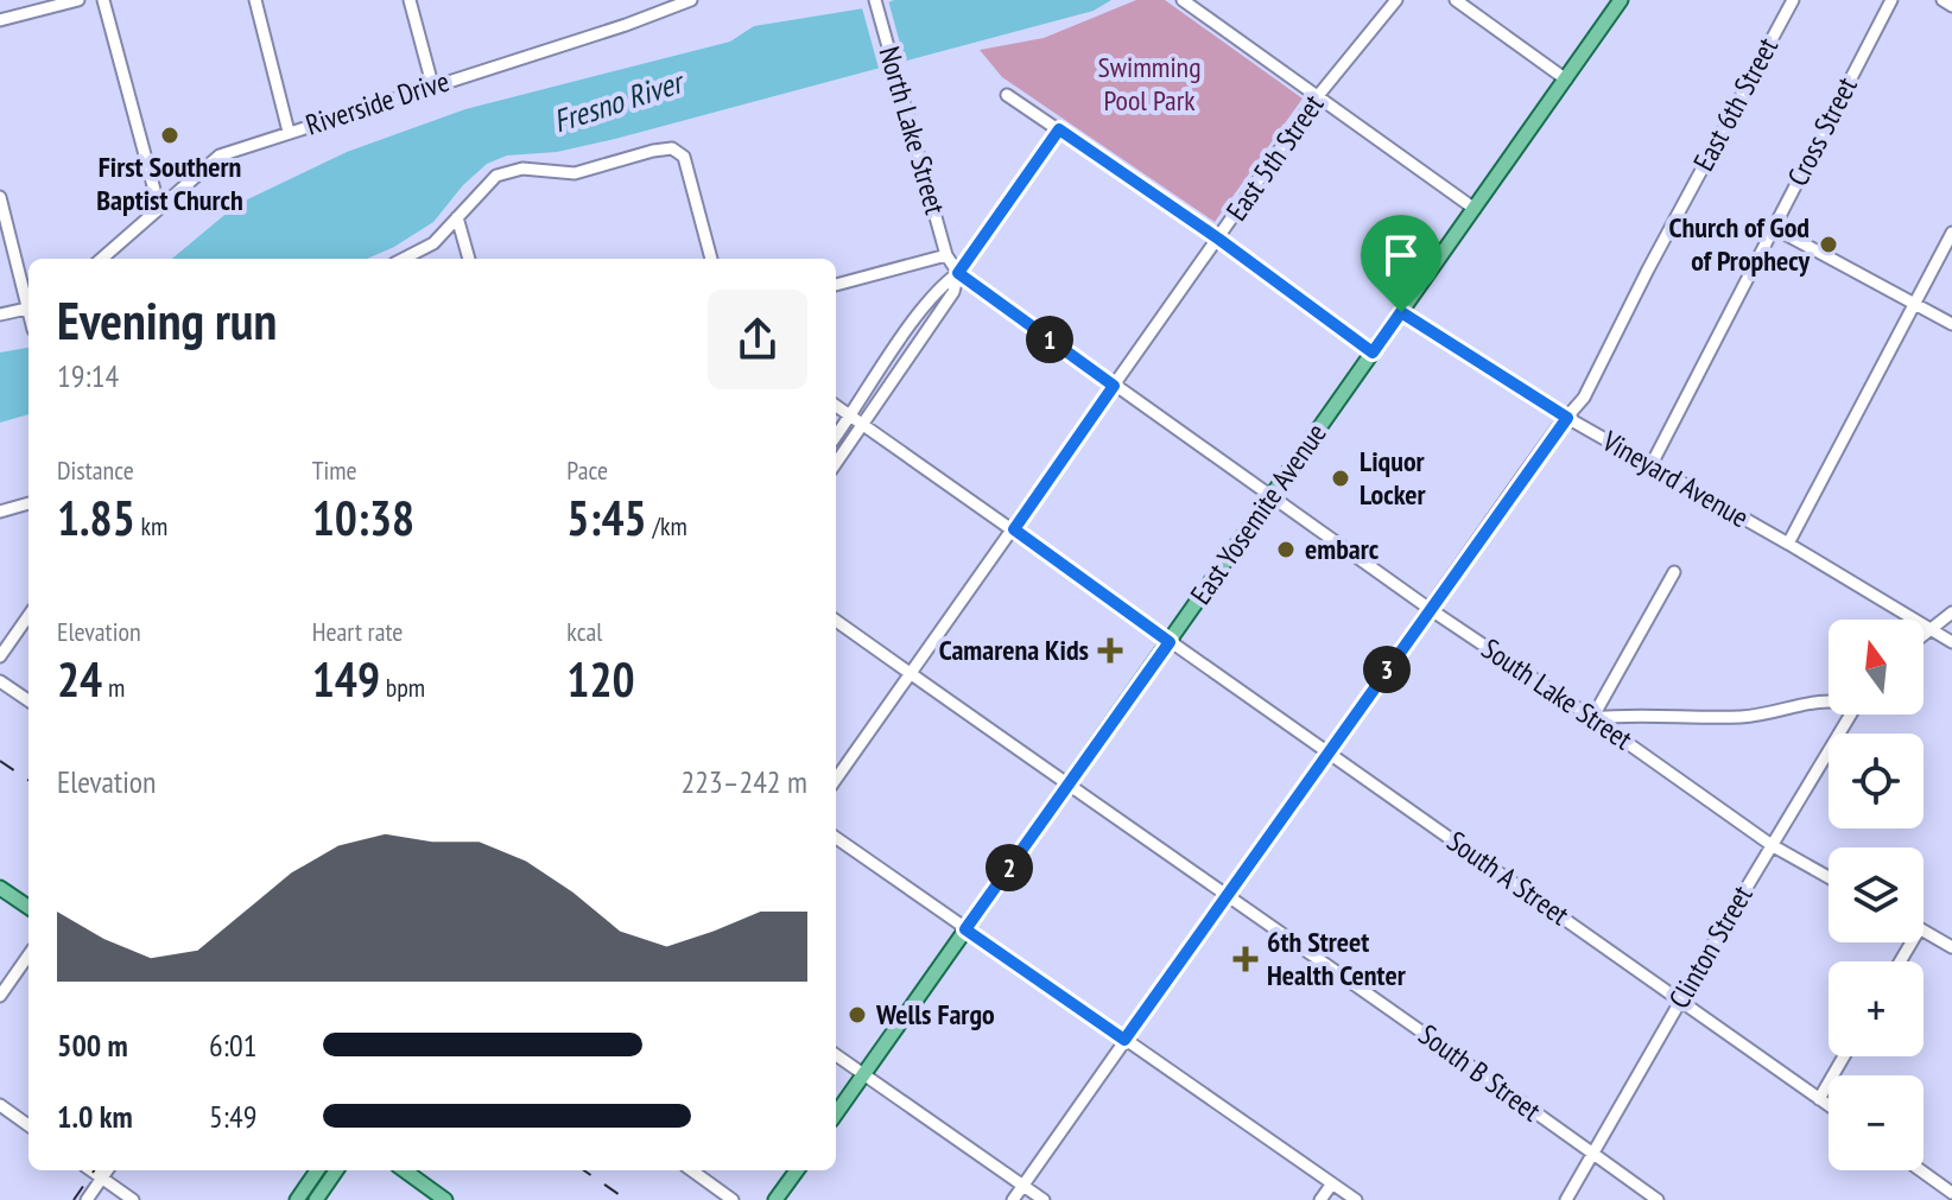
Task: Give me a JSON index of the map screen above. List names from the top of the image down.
{
  "streets": {
    "main road": ["East Yosemite Avenue"],
    "street": [
      "Riverside Drive",
      "East 6th Street",
      "North Lake Street",
      "Cross Street",
      "East 5th Street",
      "Vineyard Avenue",
      "South Lake Street",
      "South A Street",
      "Clinton Street",
      "South B Street"
    ]
  },
  "crossings": [
    ["East 6th Street", "Vineyard Avenue"],
    ["East 6th Street", "South Lake Street"],
    ["East 6th Street", "South A Street"],
    ["East 6th Street", "South B Street"],
    ["North Lake Street", "East 5th Street"],
    ["North Lake Street", "East Yosemite Avenue"],
    ["North Lake Street", "South Lake Street"],
    ["Cross Street", "Vineyard Avenue"],
    ["East 5th Street", "South A Street"],
    ["East 5th Street", "South B Street"],
    ["Vineyard Avenue", "East Yosemite Avenue"],
    ["East Yosemite Avenue", "South Lake Street"],
    ["East Yosemite Avenue", "South A Street"],
    ["East Yosemite Avenue", "South B Street"],
    ["South Lake Street", "Clinton Street"],
    ["South A Street", "Clinton Street"],
    ["Clinton Street", "South B Street"]
  ],
  "water": ["Fresno River"],
  "parks": ["Swimming Pool Park"],
  "places": {
    "other": [
      "First Southern Baptist Church",
      "Church of God of Prophecy",
      "Liquor Locker",
      "embarc",
      "Wells Fargo"
    ],
    "health": ["Camarena Kids", "6th Street Health Center"]
  },
  "north": "top",
  "page": {
    "heading": ["Evening run", "19:14"],
    "pins": ["1", "3", "2"],
    "stats": [
      ["Distance", "1.85 km"],
      ["Time", "10:38"],
      ["Pace", "5:45 /km"],
      ["Elevation", "24 m"],
      ["Heart rate", "149 bpm"],
      ["kcal", "120"]
    ],
    "map_buttons": ["+", "−"],
    "chart": ["Elevation", "223–242 m"],
    "list": [
      {
        "name": "500 m",
        "note": "6:01"
      },
      {
        "name": "1.0 km",
        "note": "5:49"
      }
    ]
  }
}
